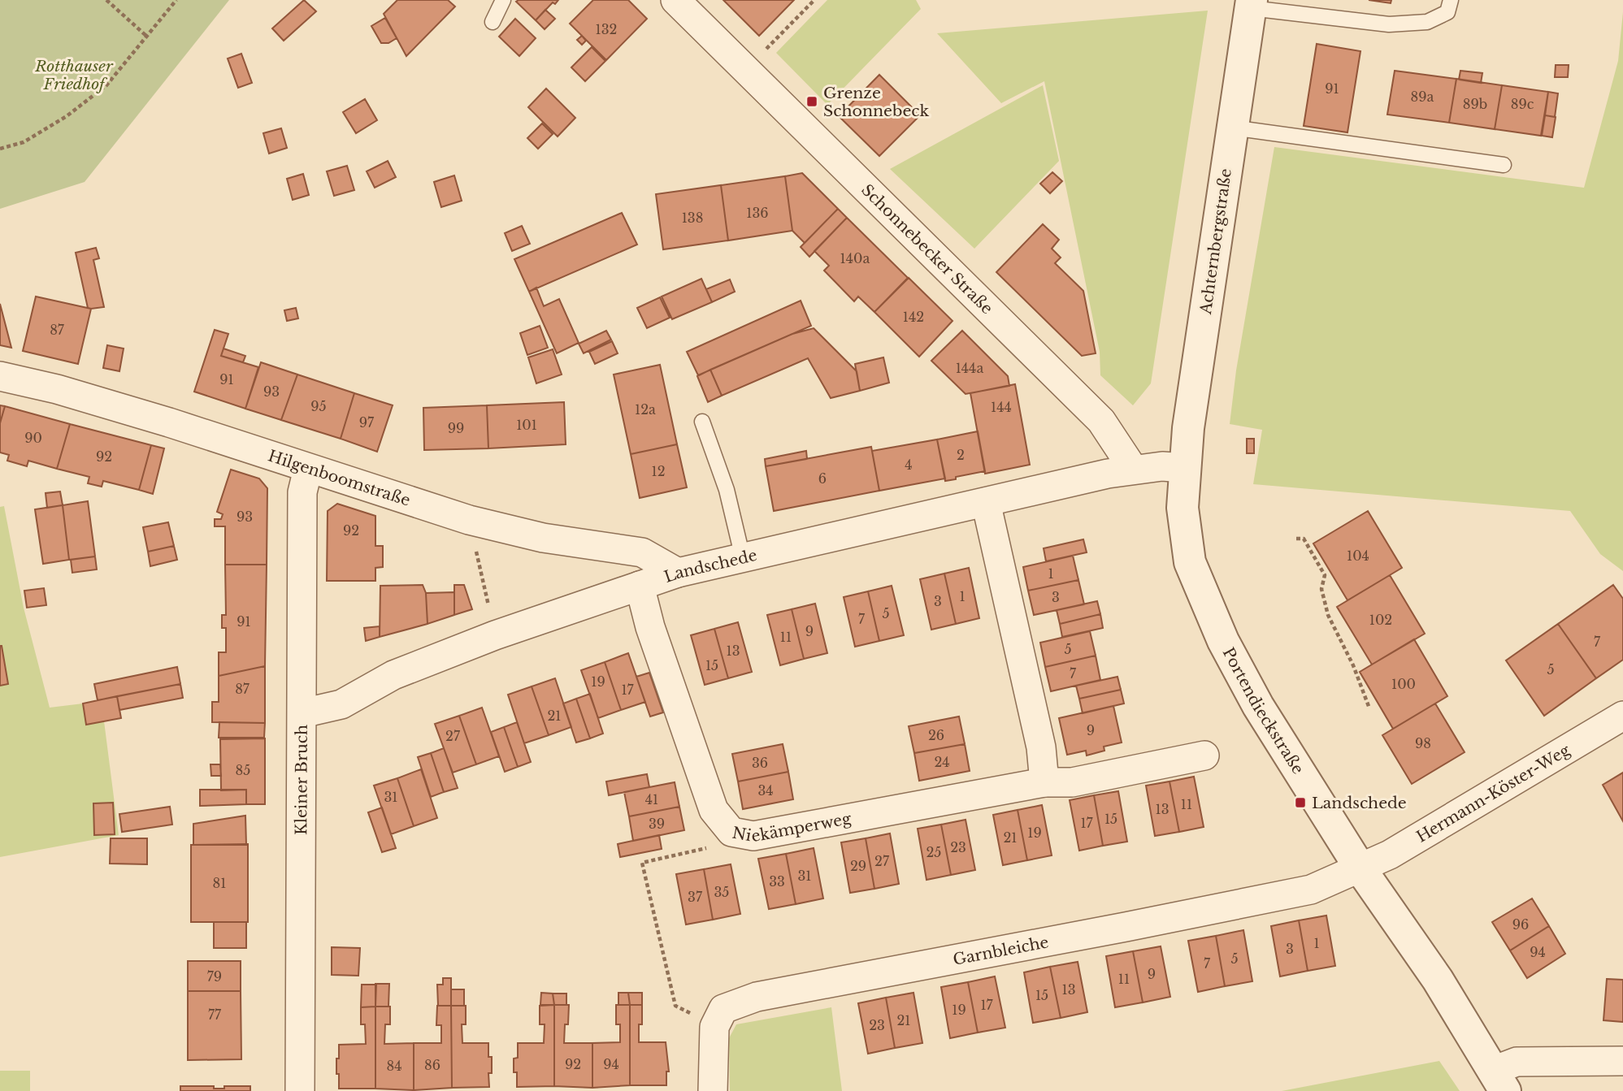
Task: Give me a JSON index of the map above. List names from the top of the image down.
{
  "streets": {
    "street": [
      "Achternbergstraße",
      "Schonnebecker Straße",
      "Hilgenboomstraße",
      "Landschede",
      "Portendieckstraße",
      "Kleiner Bruch",
      "Hermann-Köster-Weg",
      "Niekämperweg",
      "Garnbleiche"
    ]
  },
  "crossings": [
    ["Achternbergstraße", "Portendieckstraße"],
    ["Schonnebecker Straße", "Landschede"],
    ["Hilgenboomstraße", "Landschede"],
    ["Hilgenboomstraße", "Kleiner Bruch"],
    ["Landschede", "Kleiner Bruch"],
    ["Landschede", "Niekämperweg"],
    ["Portendieckstraße", "Hermann-Köster-Weg"],
    ["Portendieckstraße", "Garnbleiche"],
    ["Hermann-Köster-Weg", "Garnbleiche"]
  ],
  "parks": ["Rotthauser Friedhof"],
  "places": {
    "transit": ["Grenze Schonnebeck", "Landschede"]
  },
  "house_numbers": [
    "132",
    "91",
    "89a",
    "89b",
    "89c",
    "136",
    "138",
    "140a",
    "142",
    "87",
    "144a",
    "91",
    "93",
    "95",
    "144",
    "12a",
    "97",
    "101",
    "99",
    "90",
    "2",
    "92",
    "4",
    "12",
    "6",
    "93",
    "92",
    "104",
    "1",
    "1",
    "3",
    "3",
    "5",
    "7",
    "102",
    "91",
    "9",
    "11",
    "7",
    "5",
    "13",
    "15",
    "5",
    "7",
    "19",
    "100",
    "87",
    "17",
    "21",
    "9",
    "26",
    "27",
    "98",
    "24",
    "36",
    "85",
    "34",
    "31",
    "41",
    "11",
    "13",
    "15",
    "17",
    "39",
    "19",
    "21",
    "23",
    "25",
    "27",
    "29",
    "31",
    "33",
    "81",
    "35",
    "37",
    "96",
    "1",
    "3",
    "94",
    "5",
    "7",
    "9",
    "79",
    "11",
    "13",
    "15",
    "17",
    "19",
    "77",
    "21",
    "23",
    "92",
    "94",
    "86",
    "84"
  ]
}
